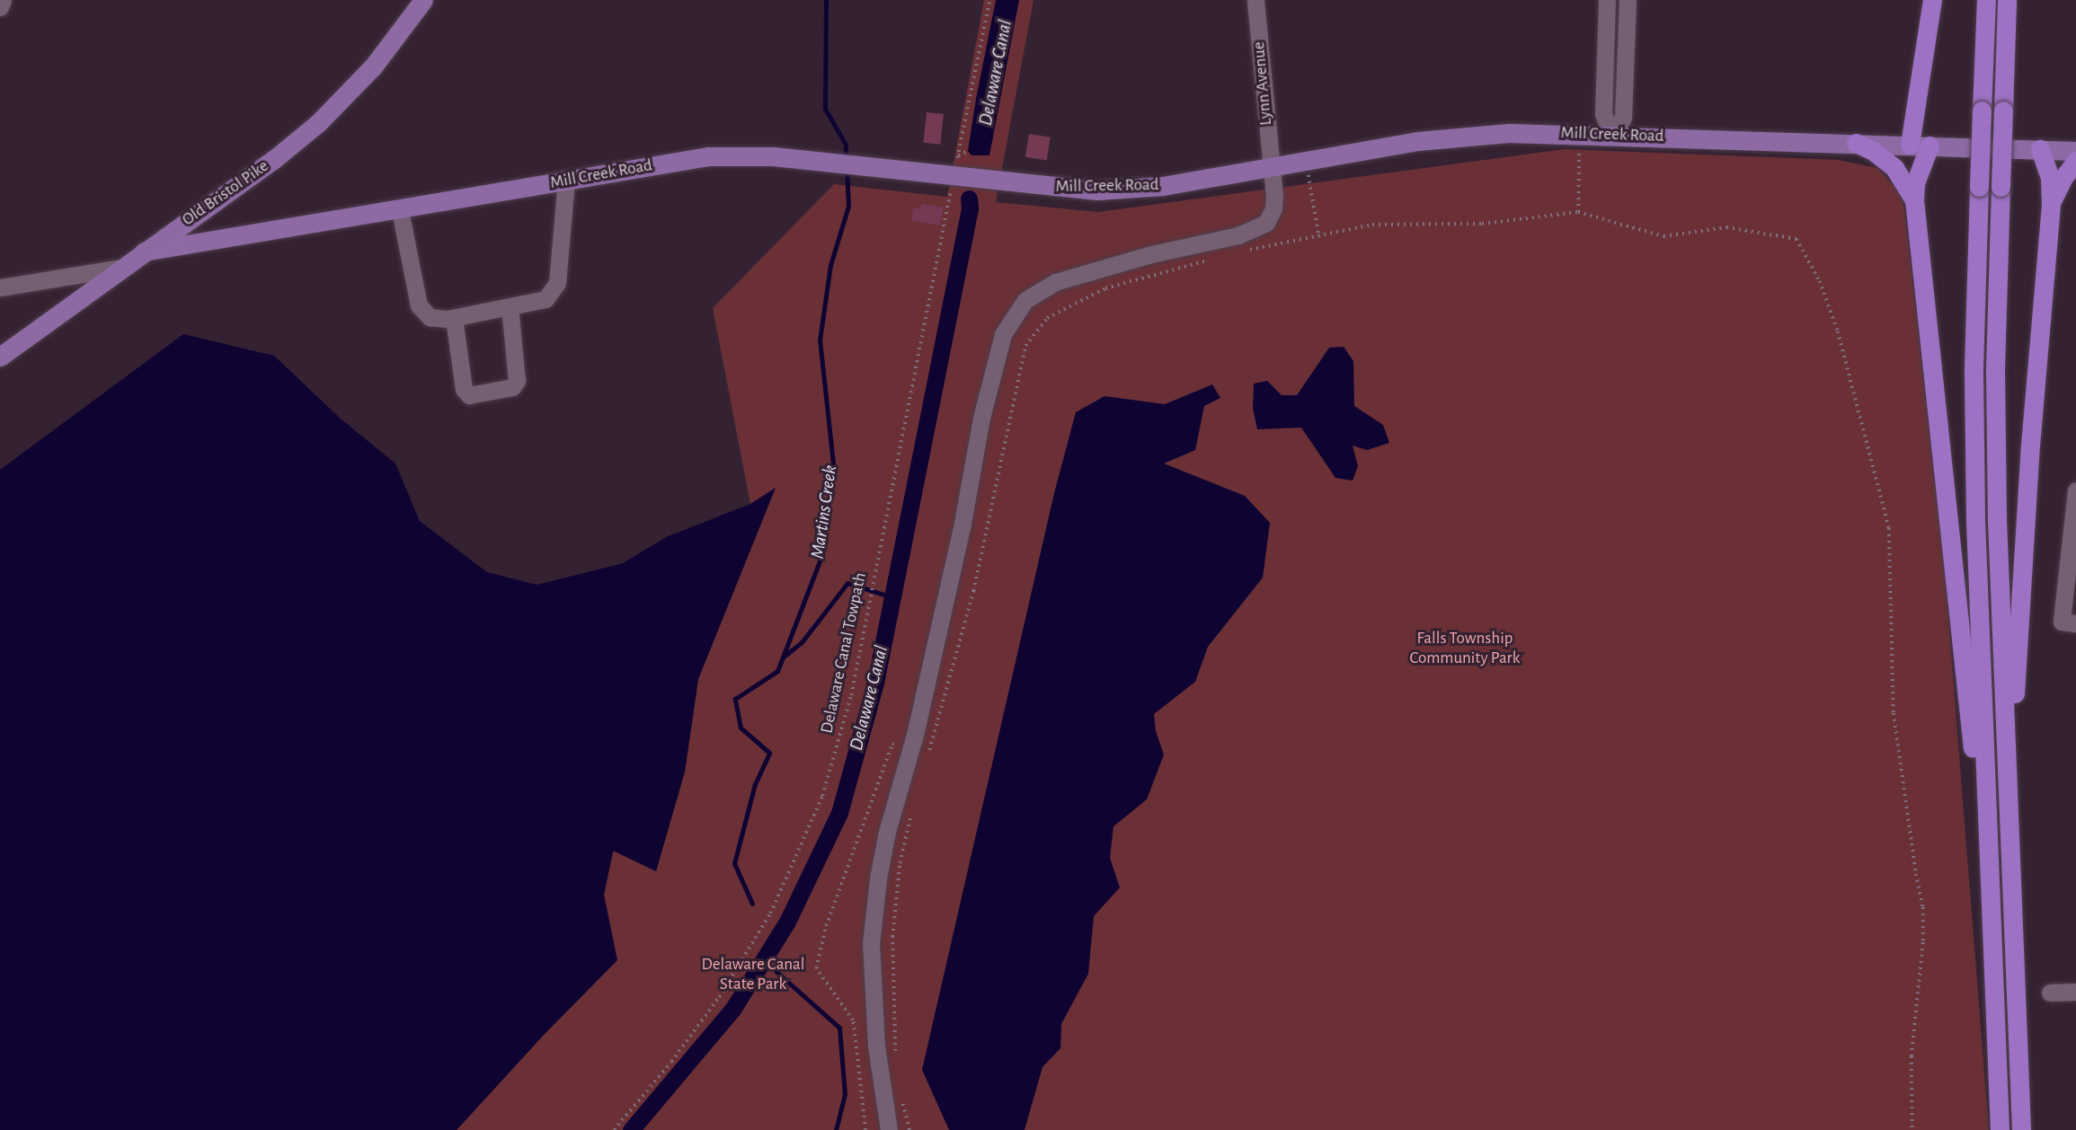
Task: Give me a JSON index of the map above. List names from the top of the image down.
{
  "streets": {
    "main road": ["Mill Creek Road", "Old Bristol Pike"],
    "street": ["Lynn Avenue"],
    "path": ["Delaware Canal Towpath"]
  },
  "crossings": [
    ["Lynn Avenue", "Mill Creek Road"],
    ["Mill Creek Road", "Old Bristol Pike"]
  ],
  "water": ["Delaware Canal", "Martins Creek"],
  "parks": ["Falls Township Community Park", "Delaware Canal State Park"]
}
